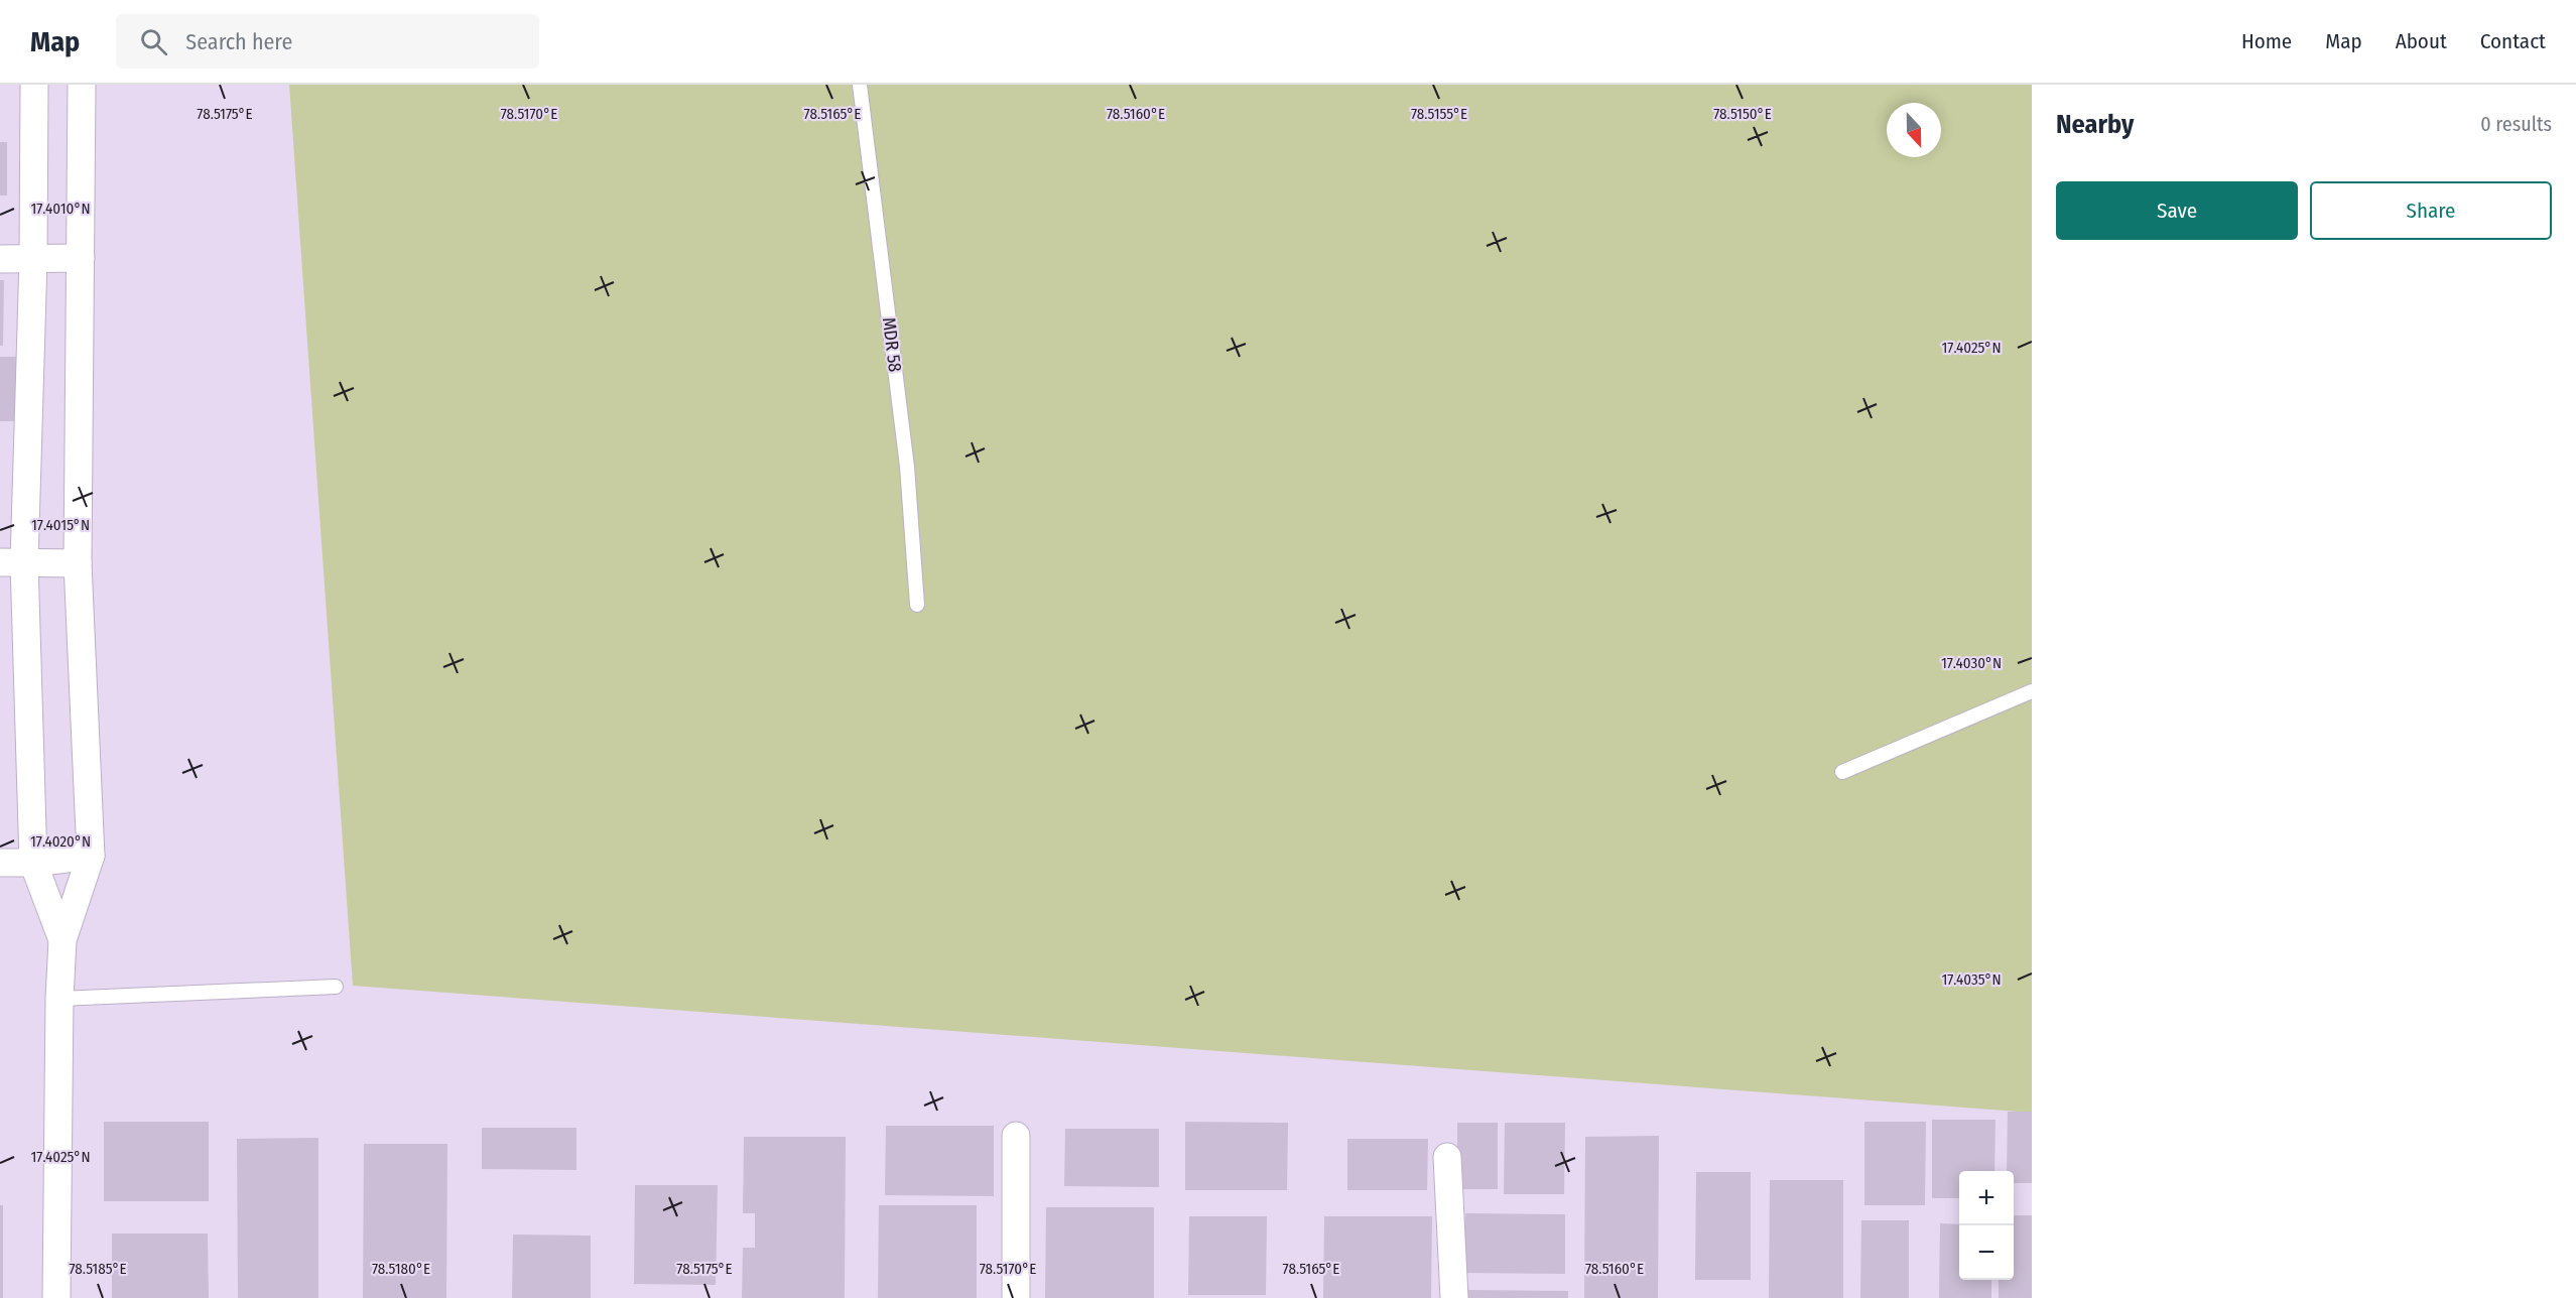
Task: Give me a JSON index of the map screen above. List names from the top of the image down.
{
  "streets": {
    "lane": ["MDR 58"]
  },
  "north": "bottom",
  "page": {
    "header": "Map",
    "search": "Search here",
    "nav": [
      "Home",
      "Map",
      "About",
      "Contact"
    ],
    "heading": ["Nearby", "0 results"],
    "buttons": ["Save", "Share"],
    "map_buttons": ["+", "−"]
  },
  "coordinates": [
    "78.5175°E",
    "78.5170°E",
    "78.5165°E",
    "78.5160°E",
    "78.5155°E",
    "78.5150°E",
    "17.4010°N",
    "17.4025°N",
    "17.4015°N",
    "17.4030°N",
    "17.4020°N",
    "17.4035°N",
    "78.5185°E",
    "78.5180°E"
  ]
}
